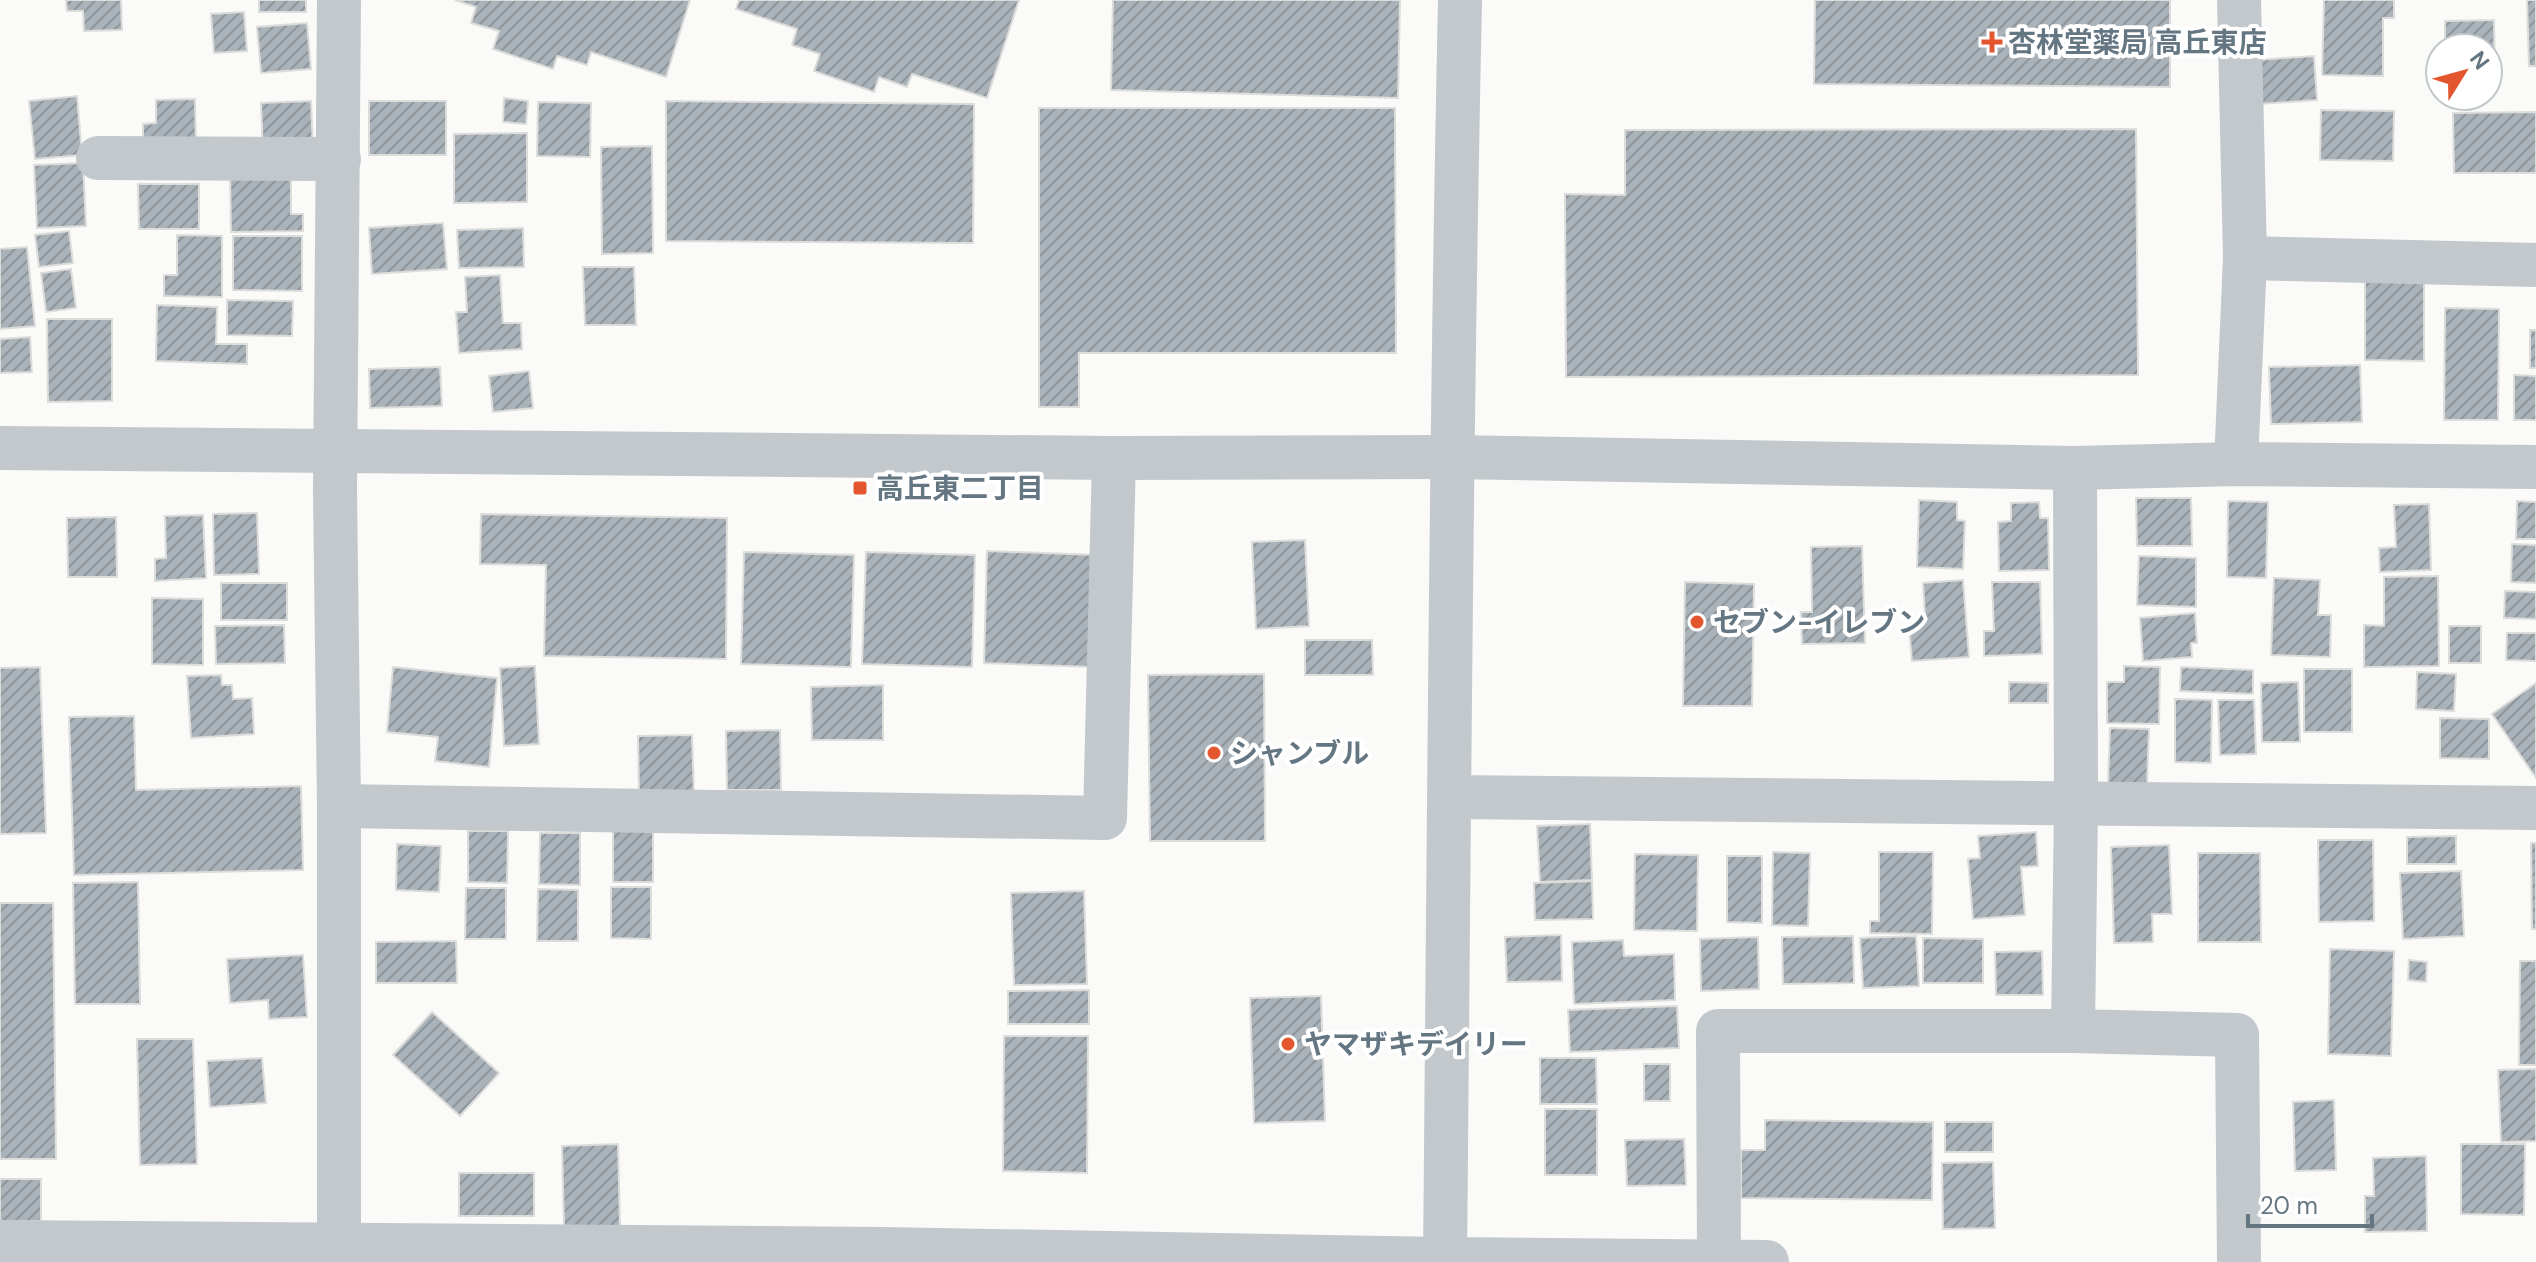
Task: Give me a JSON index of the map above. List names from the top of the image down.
{
  "places": {
    "health": ["杏林堂薬局 高丘東店"],
    "transit": ["高丘東二丁目"],
    "other": ["セブン-イレブン", "シャンブル", "ヤマザキデイリー"]
  },
  "scale_bar": "20 m",
  "north": "top right"
}
